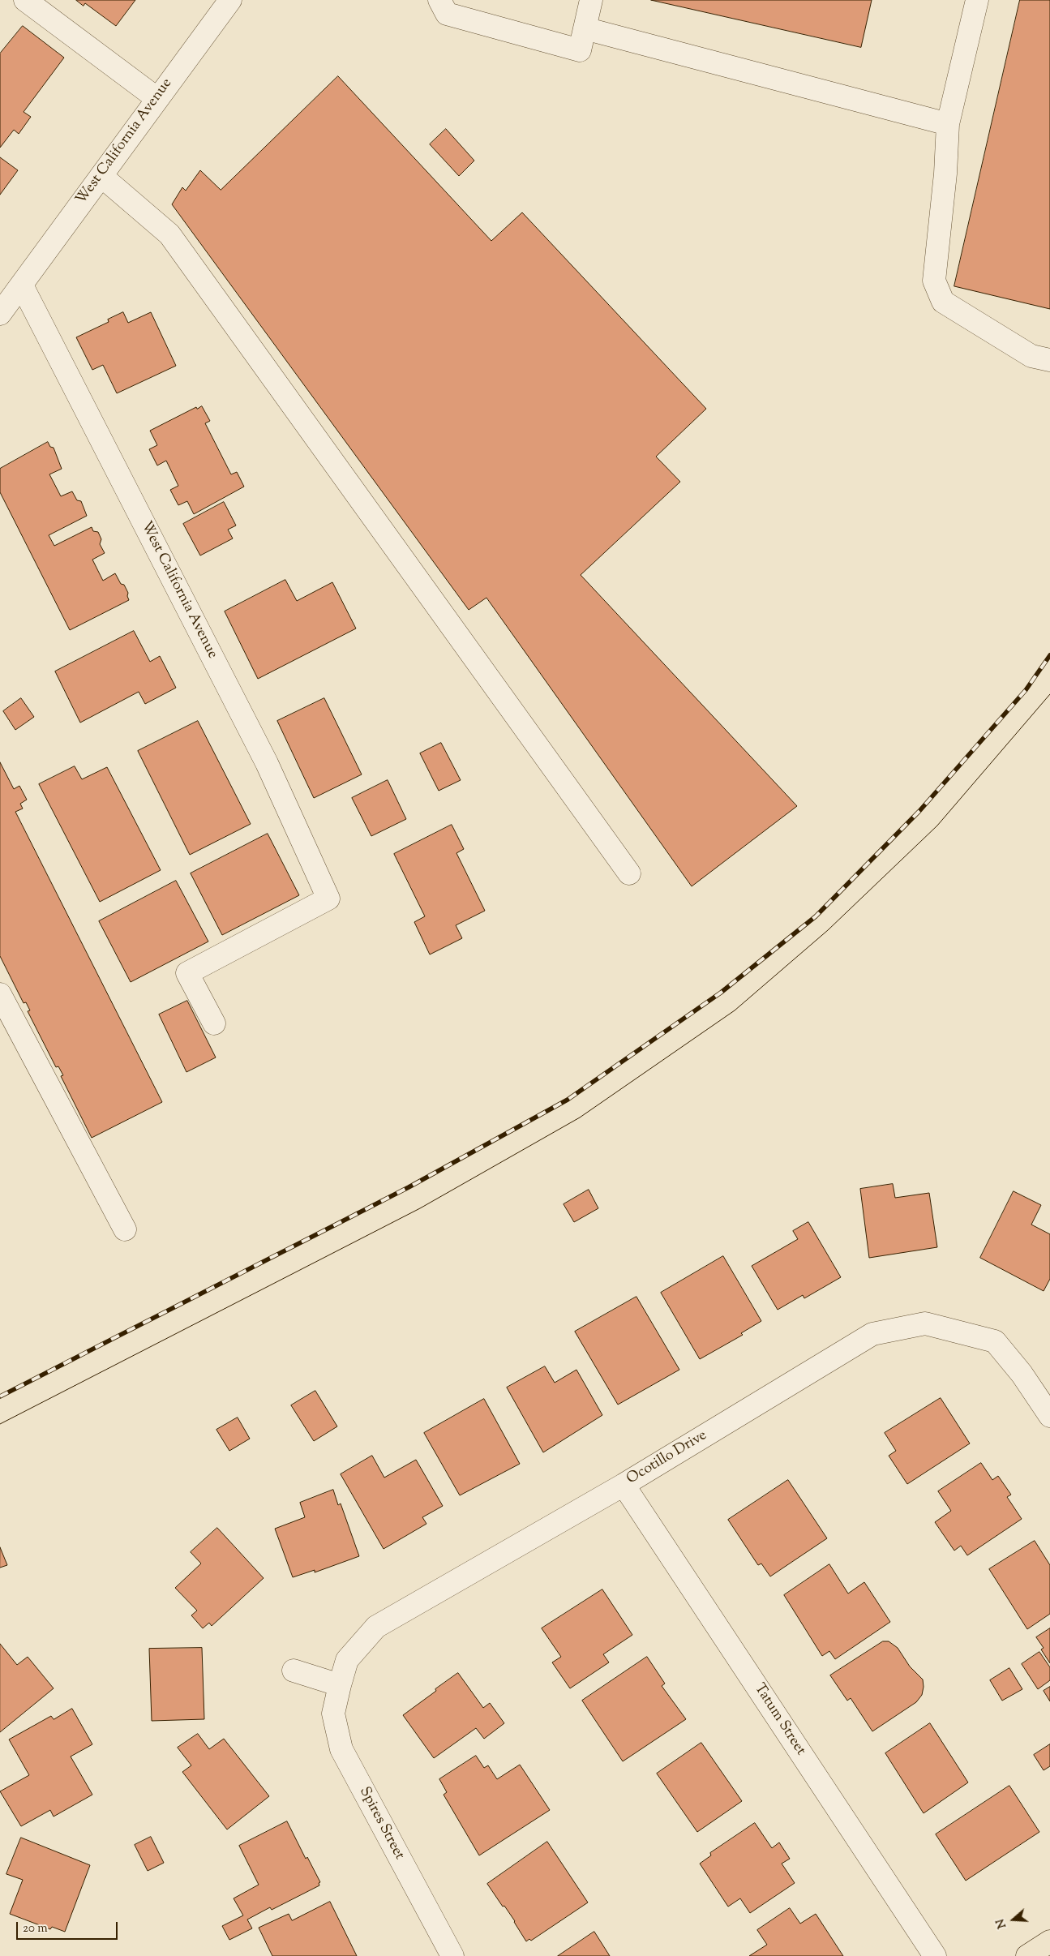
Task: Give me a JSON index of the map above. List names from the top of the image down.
{
  "streets": {
    "street": [
      "West California Avenue",
      "Ocotillo Drive",
      "Tatum Street",
      "Spires Street"
    ]
  },
  "crossings": [
    ["Ocotillo Drive", "Tatum Street"],
    ["Ocotillo Drive", "Spires Street"]
  ],
  "scale_bar": "20 m",
  "north": "left"
}
